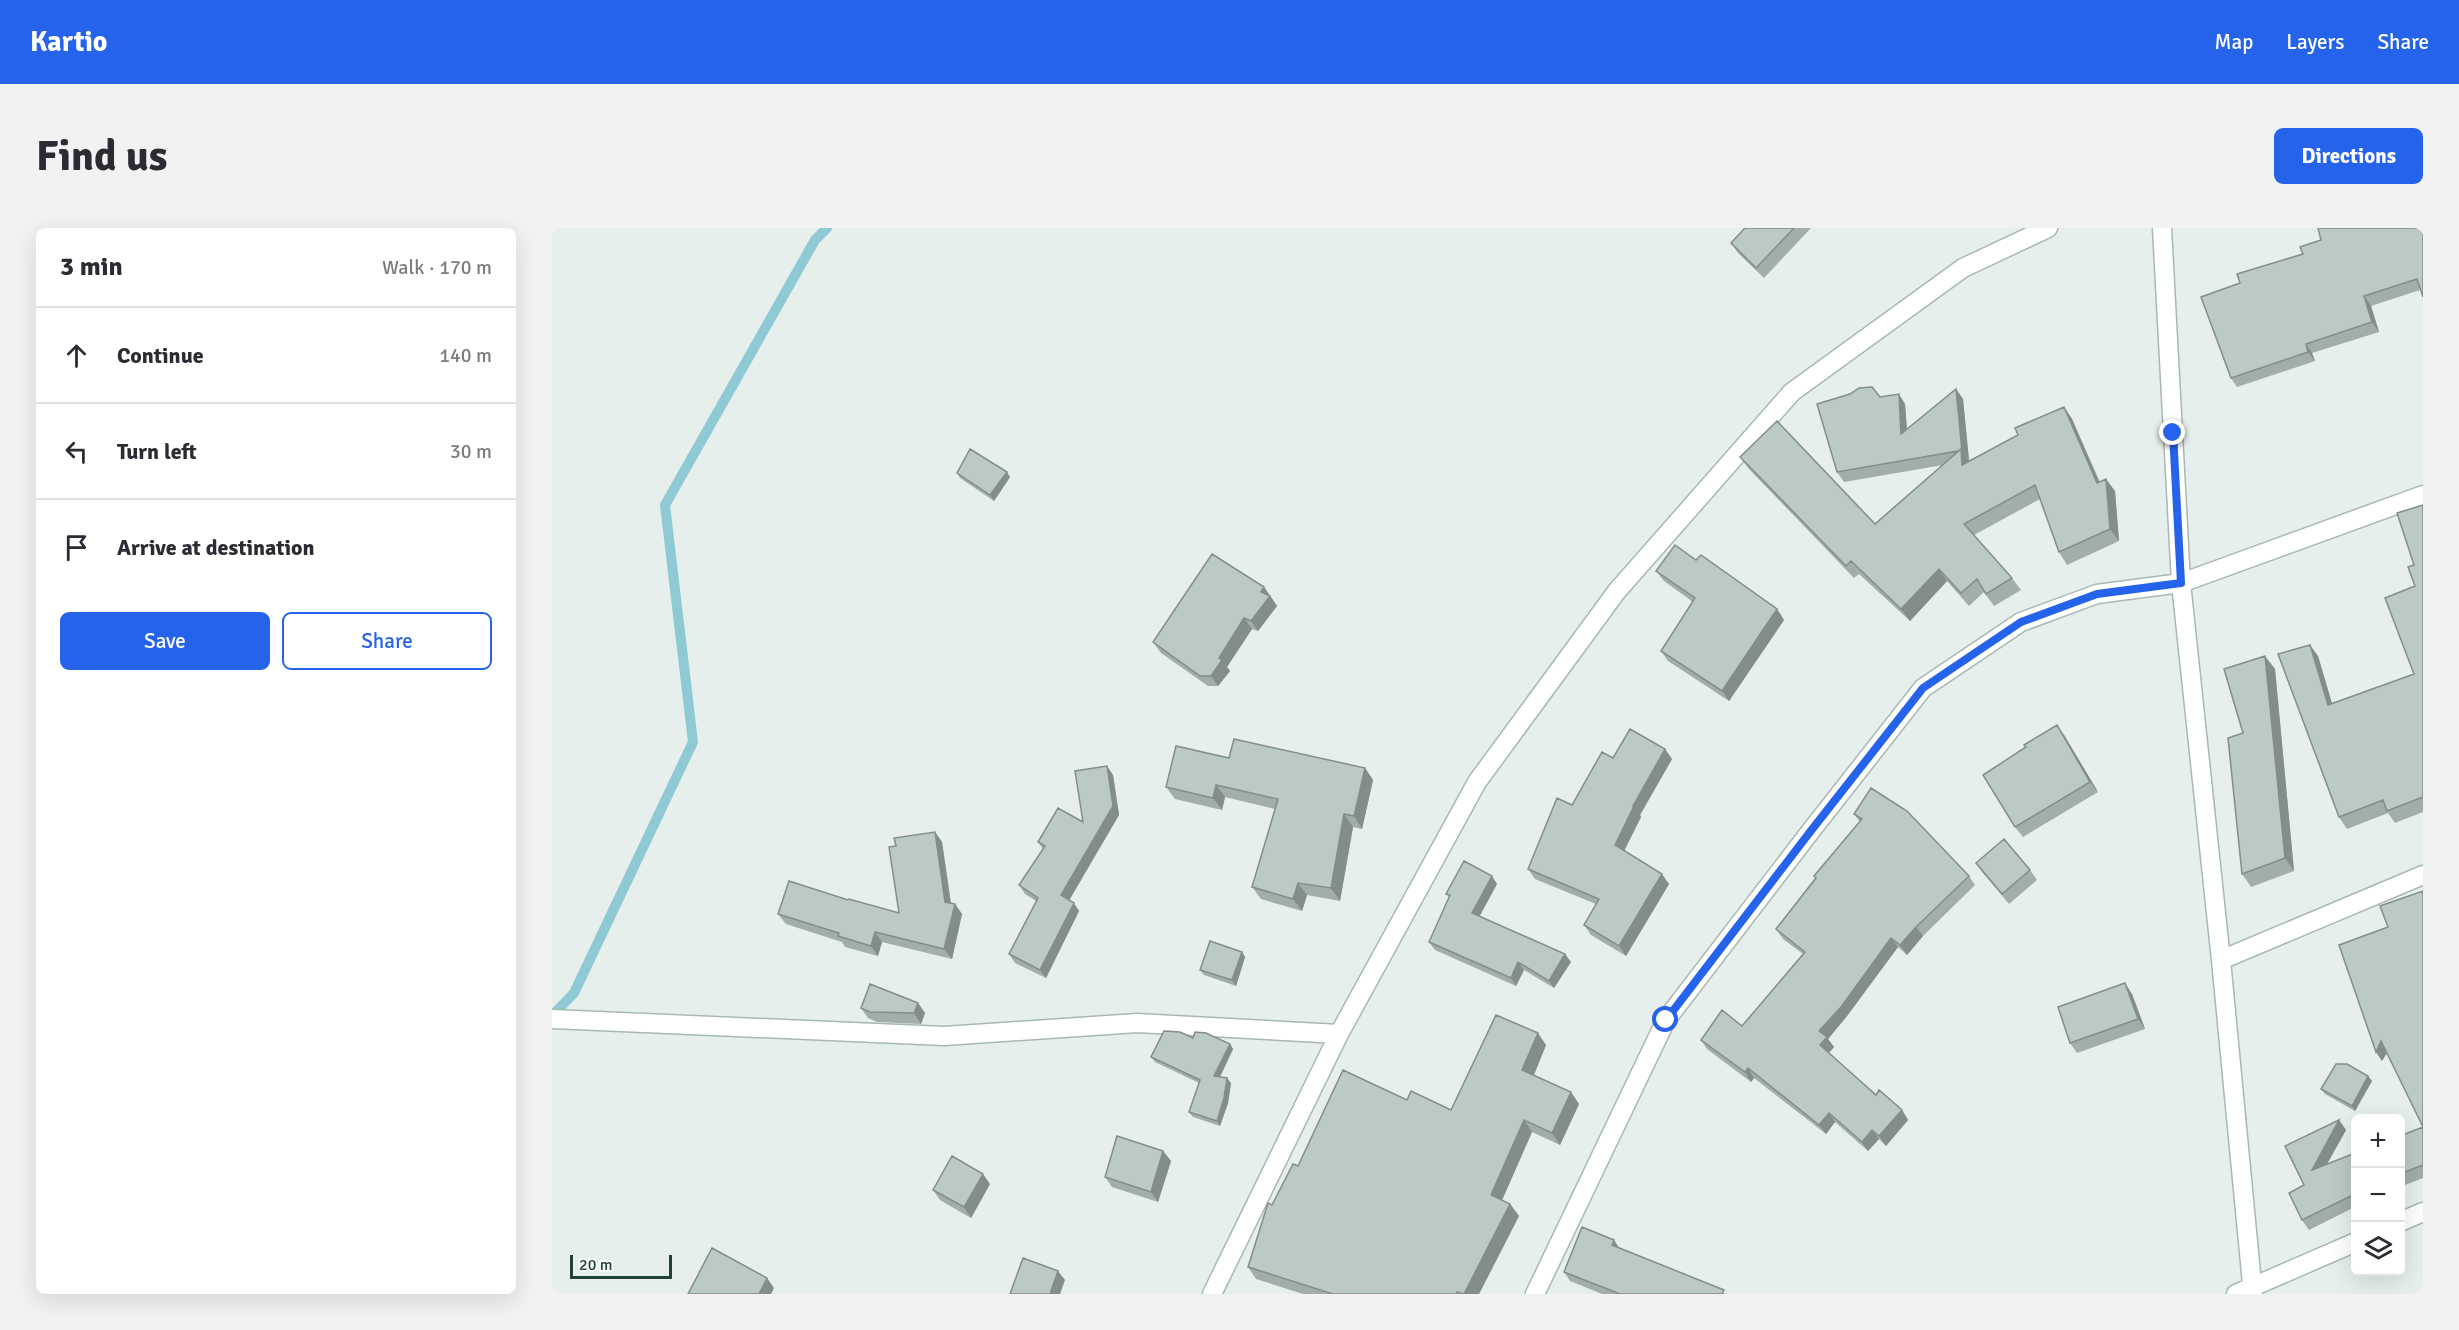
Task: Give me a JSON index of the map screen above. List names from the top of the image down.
{
  "scale_bar": "20 m",
  "page": {
    "header": "Kartio",
    "nav": ["Map", "Layers", "Share"],
    "buttons": [
      "Directions",
      ["Save", "Share"]
    ],
    "title": "Find us",
    "heading": ["3 min", "Walk · 170 m"],
    "list": [
      ["Continue", "140 m"],
      ["Turn left", "30 m"],
      "Arrive at destination"
    ],
    "map_buttons": ["+", "−"],
    "scale": "20 m"
  }
}
